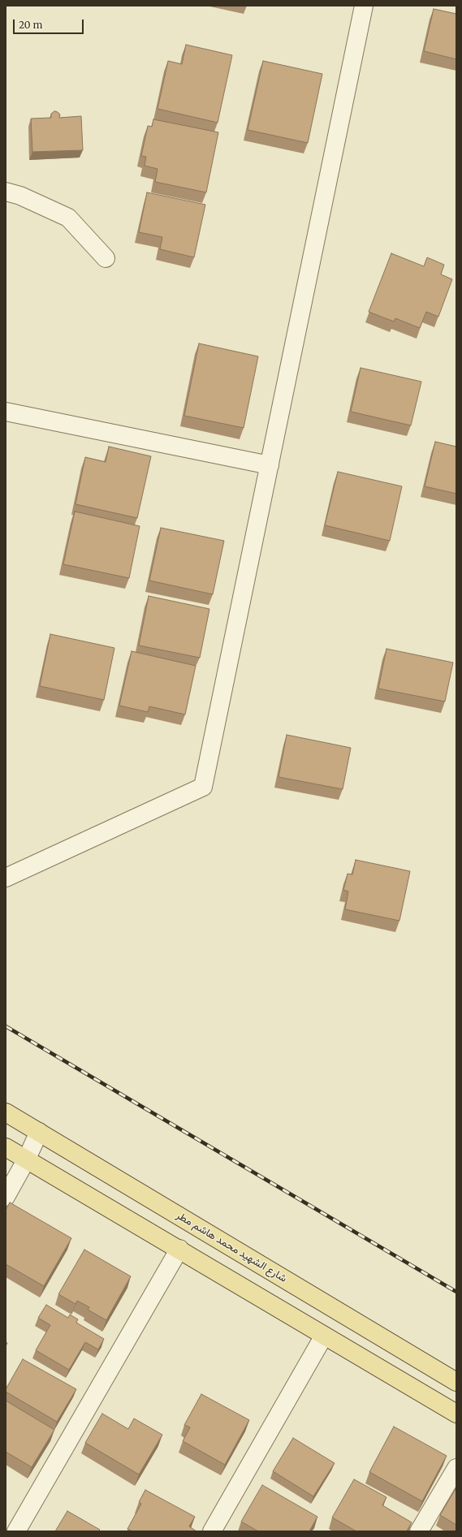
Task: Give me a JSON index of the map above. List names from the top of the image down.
{
  "streets": {
    "main road": ["شارع الشهيد محمد هاشم مطر"]
  },
  "scale_bar": "20 m"
}
